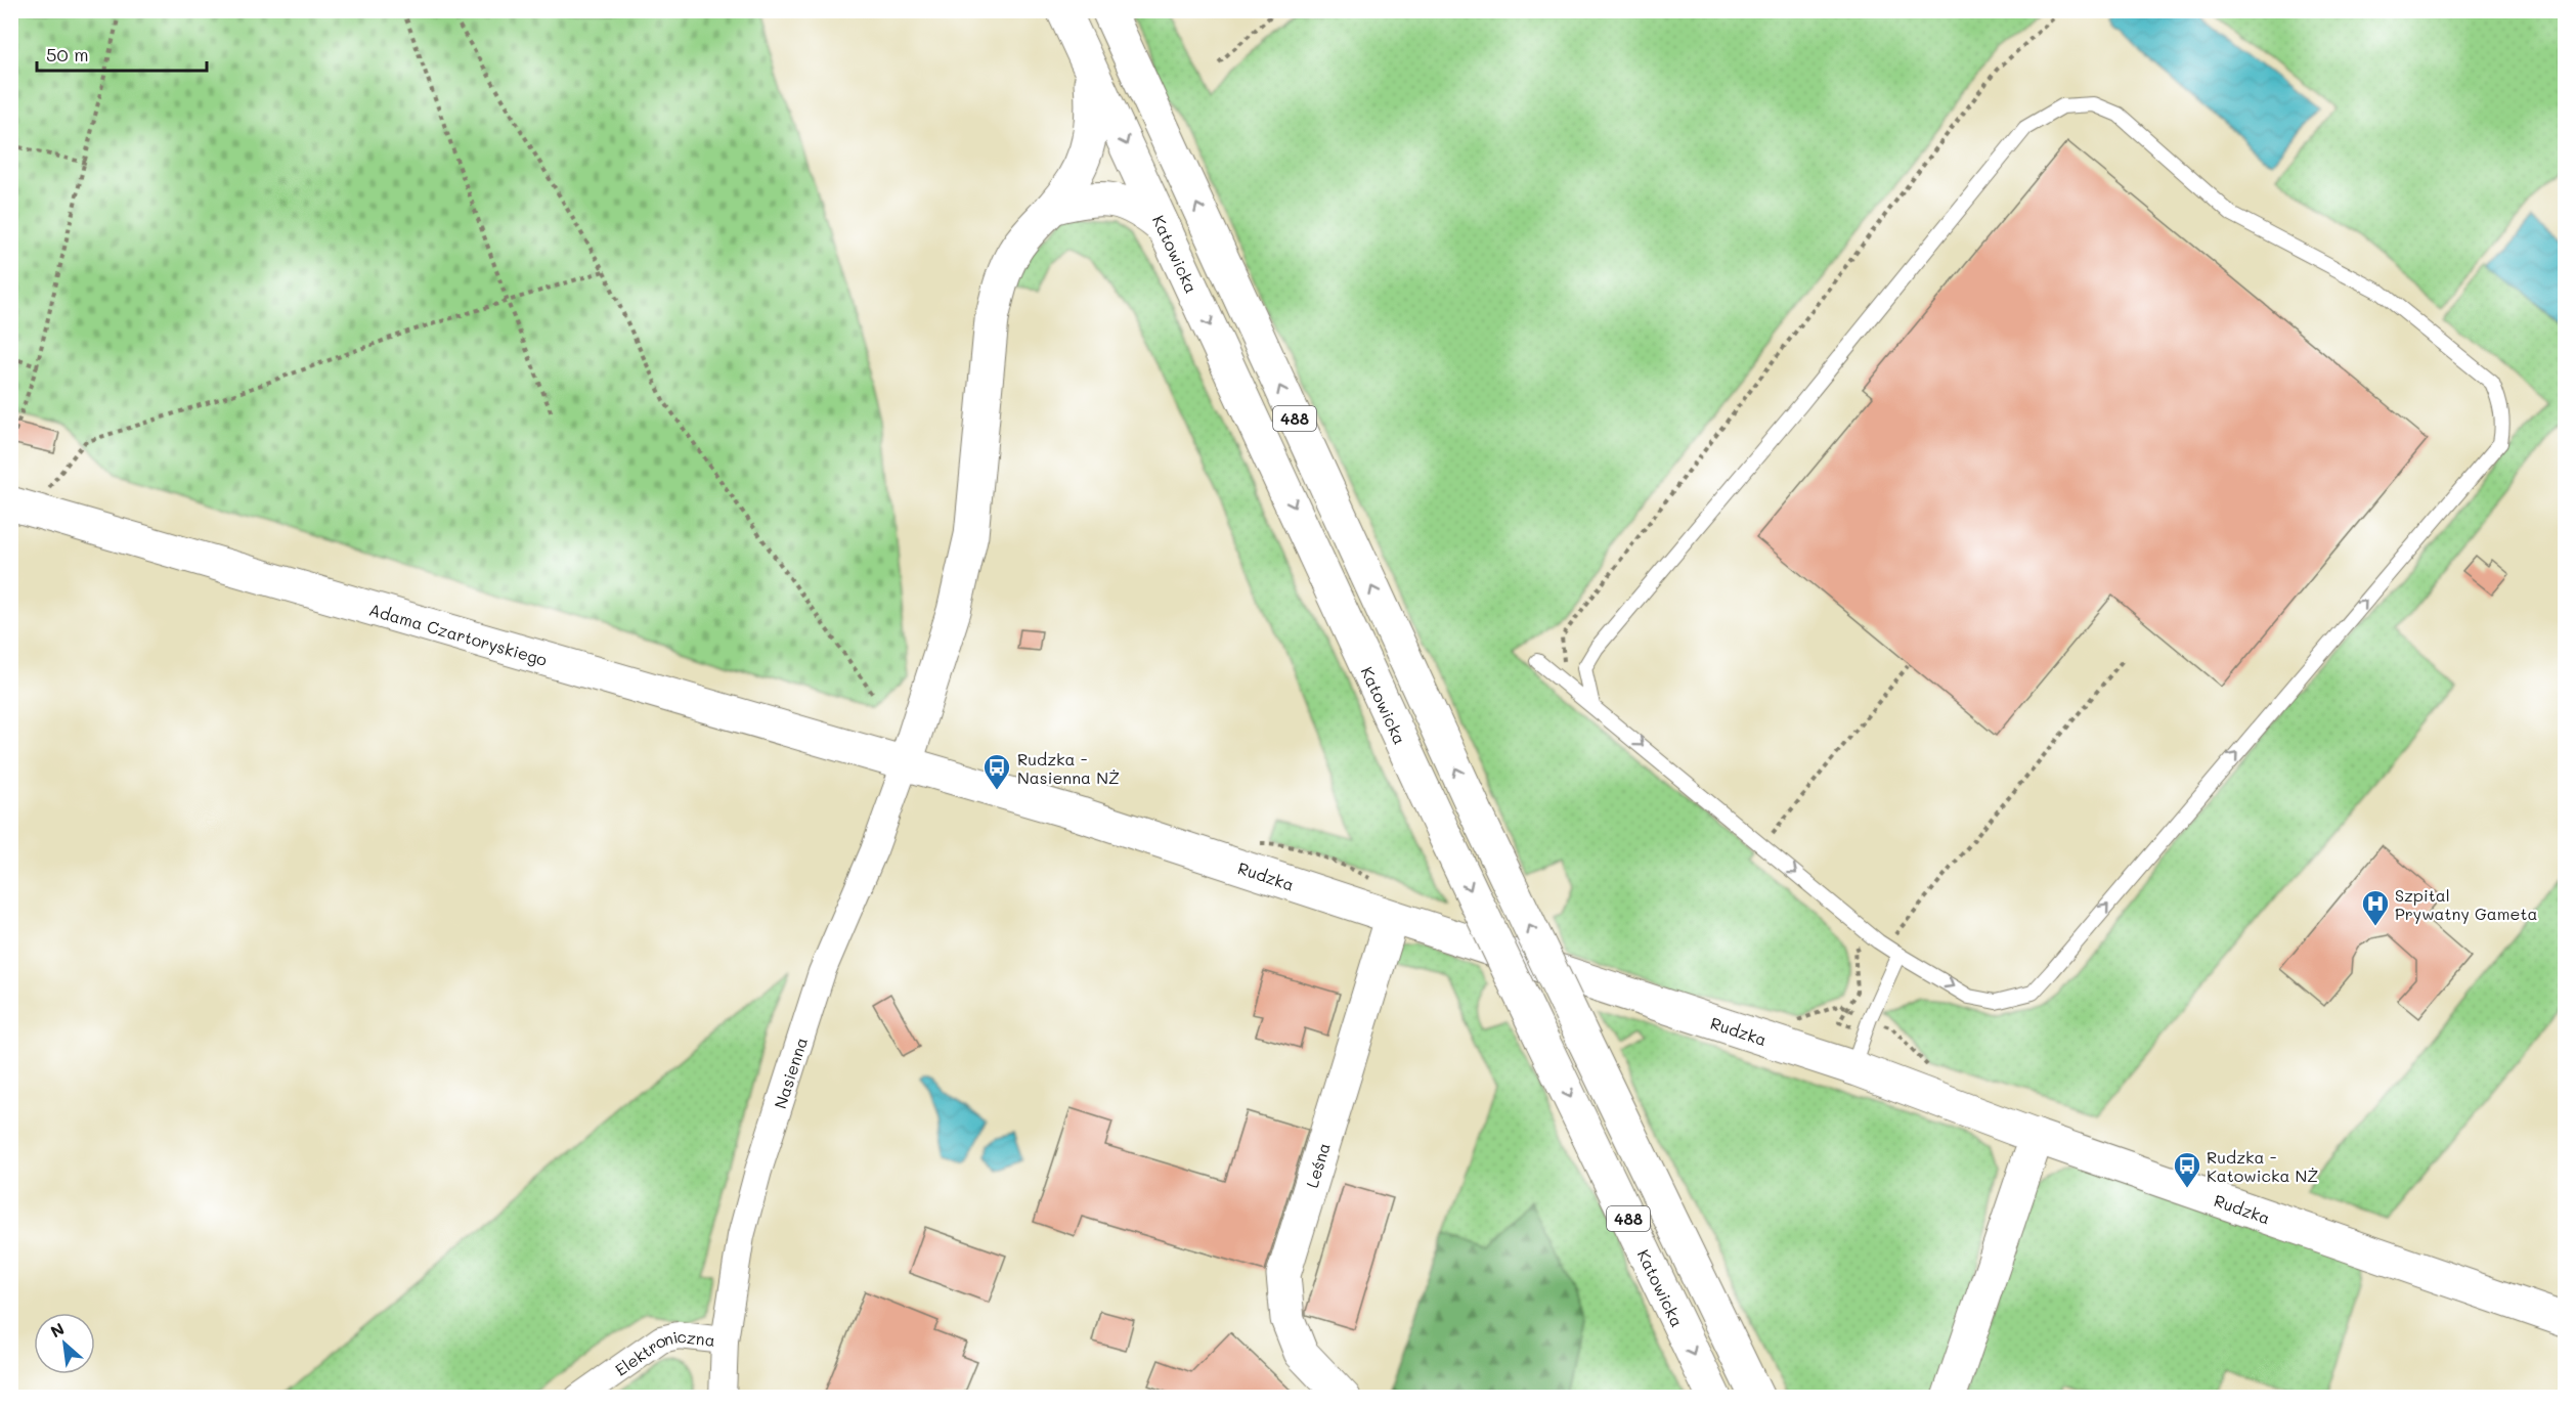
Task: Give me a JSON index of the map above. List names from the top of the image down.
{
  "streets": {
    "main road": [
      "Katowicka",
      "488",
      "Adama Czartoryskiego",
      "Rudzka",
      "Leśna"
    ],
    "street": ["Nasienna", "Elektroniczna"]
  },
  "crossings": [
    ["Adama Czartoryskiego", "Rudzka"],
    ["Adama Czartoryskiego", "Nasienna"],
    ["Rudzka", "Nasienna"],
    ["Rudzka", "Leśna"],
    ["Nasienna", "Elektroniczna"]
  ],
  "places": {
    "bus stop": ["Rudzka - Nasienna NŻ", "Rudzka - Katowicka NŻ"],
    "hospital": ["Szpital Prywatny Gameta"]
  },
  "scale_bar": "50 m",
  "north": "top left"
}
